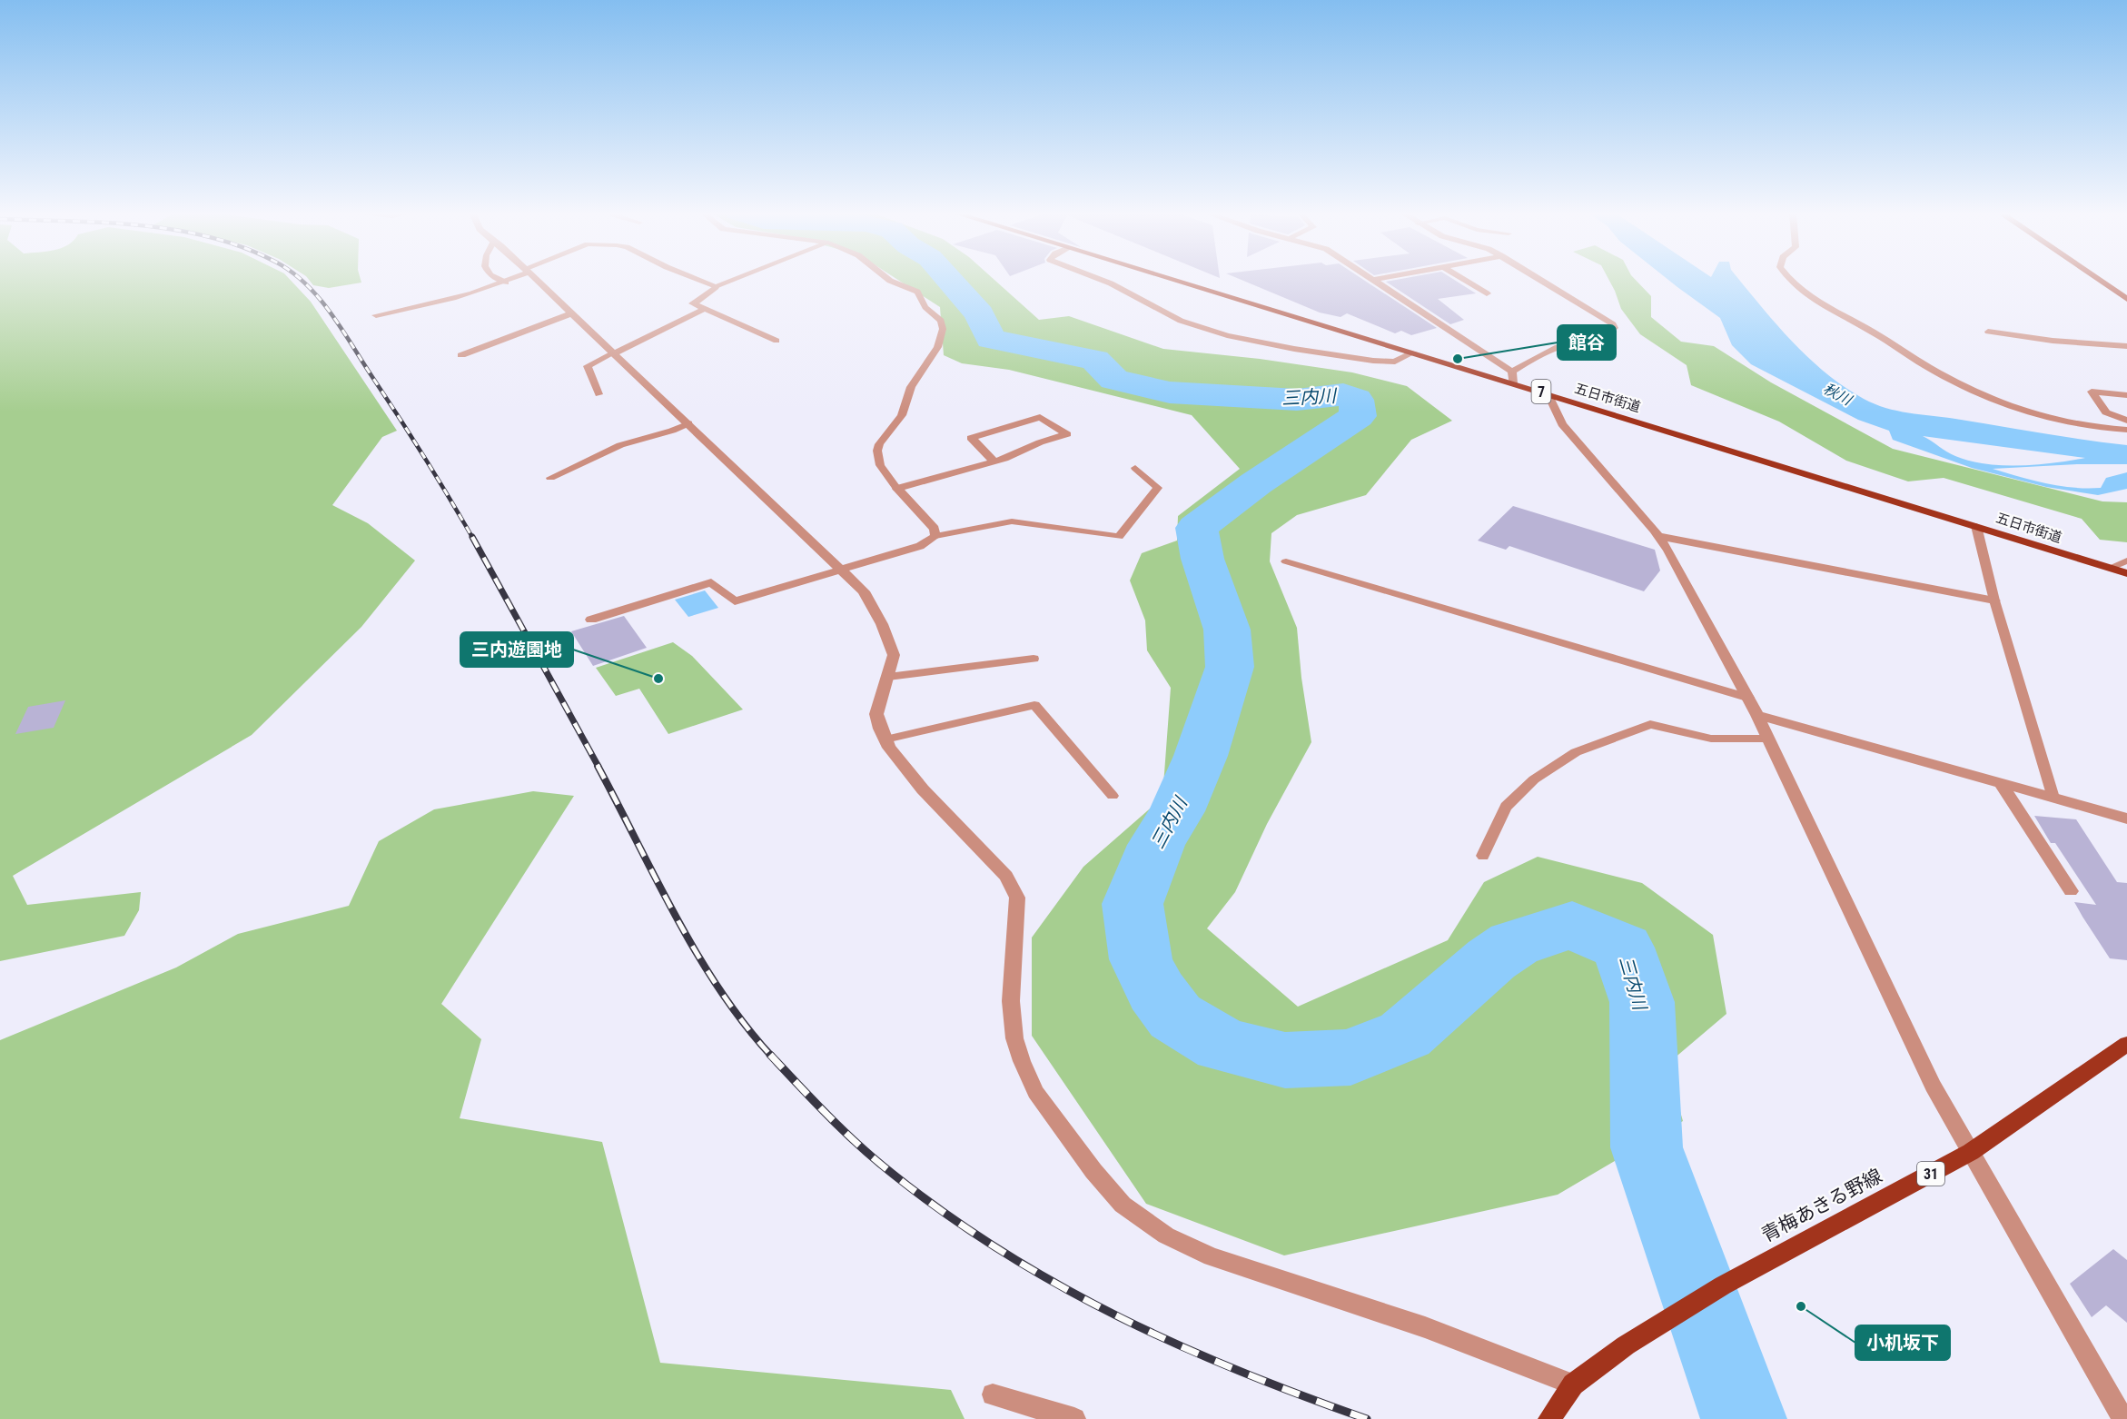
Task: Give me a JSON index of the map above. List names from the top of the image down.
{
  "streets": {
    "main road": [
      "7",
      "五日市街道",
      "31",
      "青梅あきる野線"
    ]
  },
  "water": ["秋川", "三内川"],
  "places": ["館谷", "三内遊園地", "小机坂下"]
}
